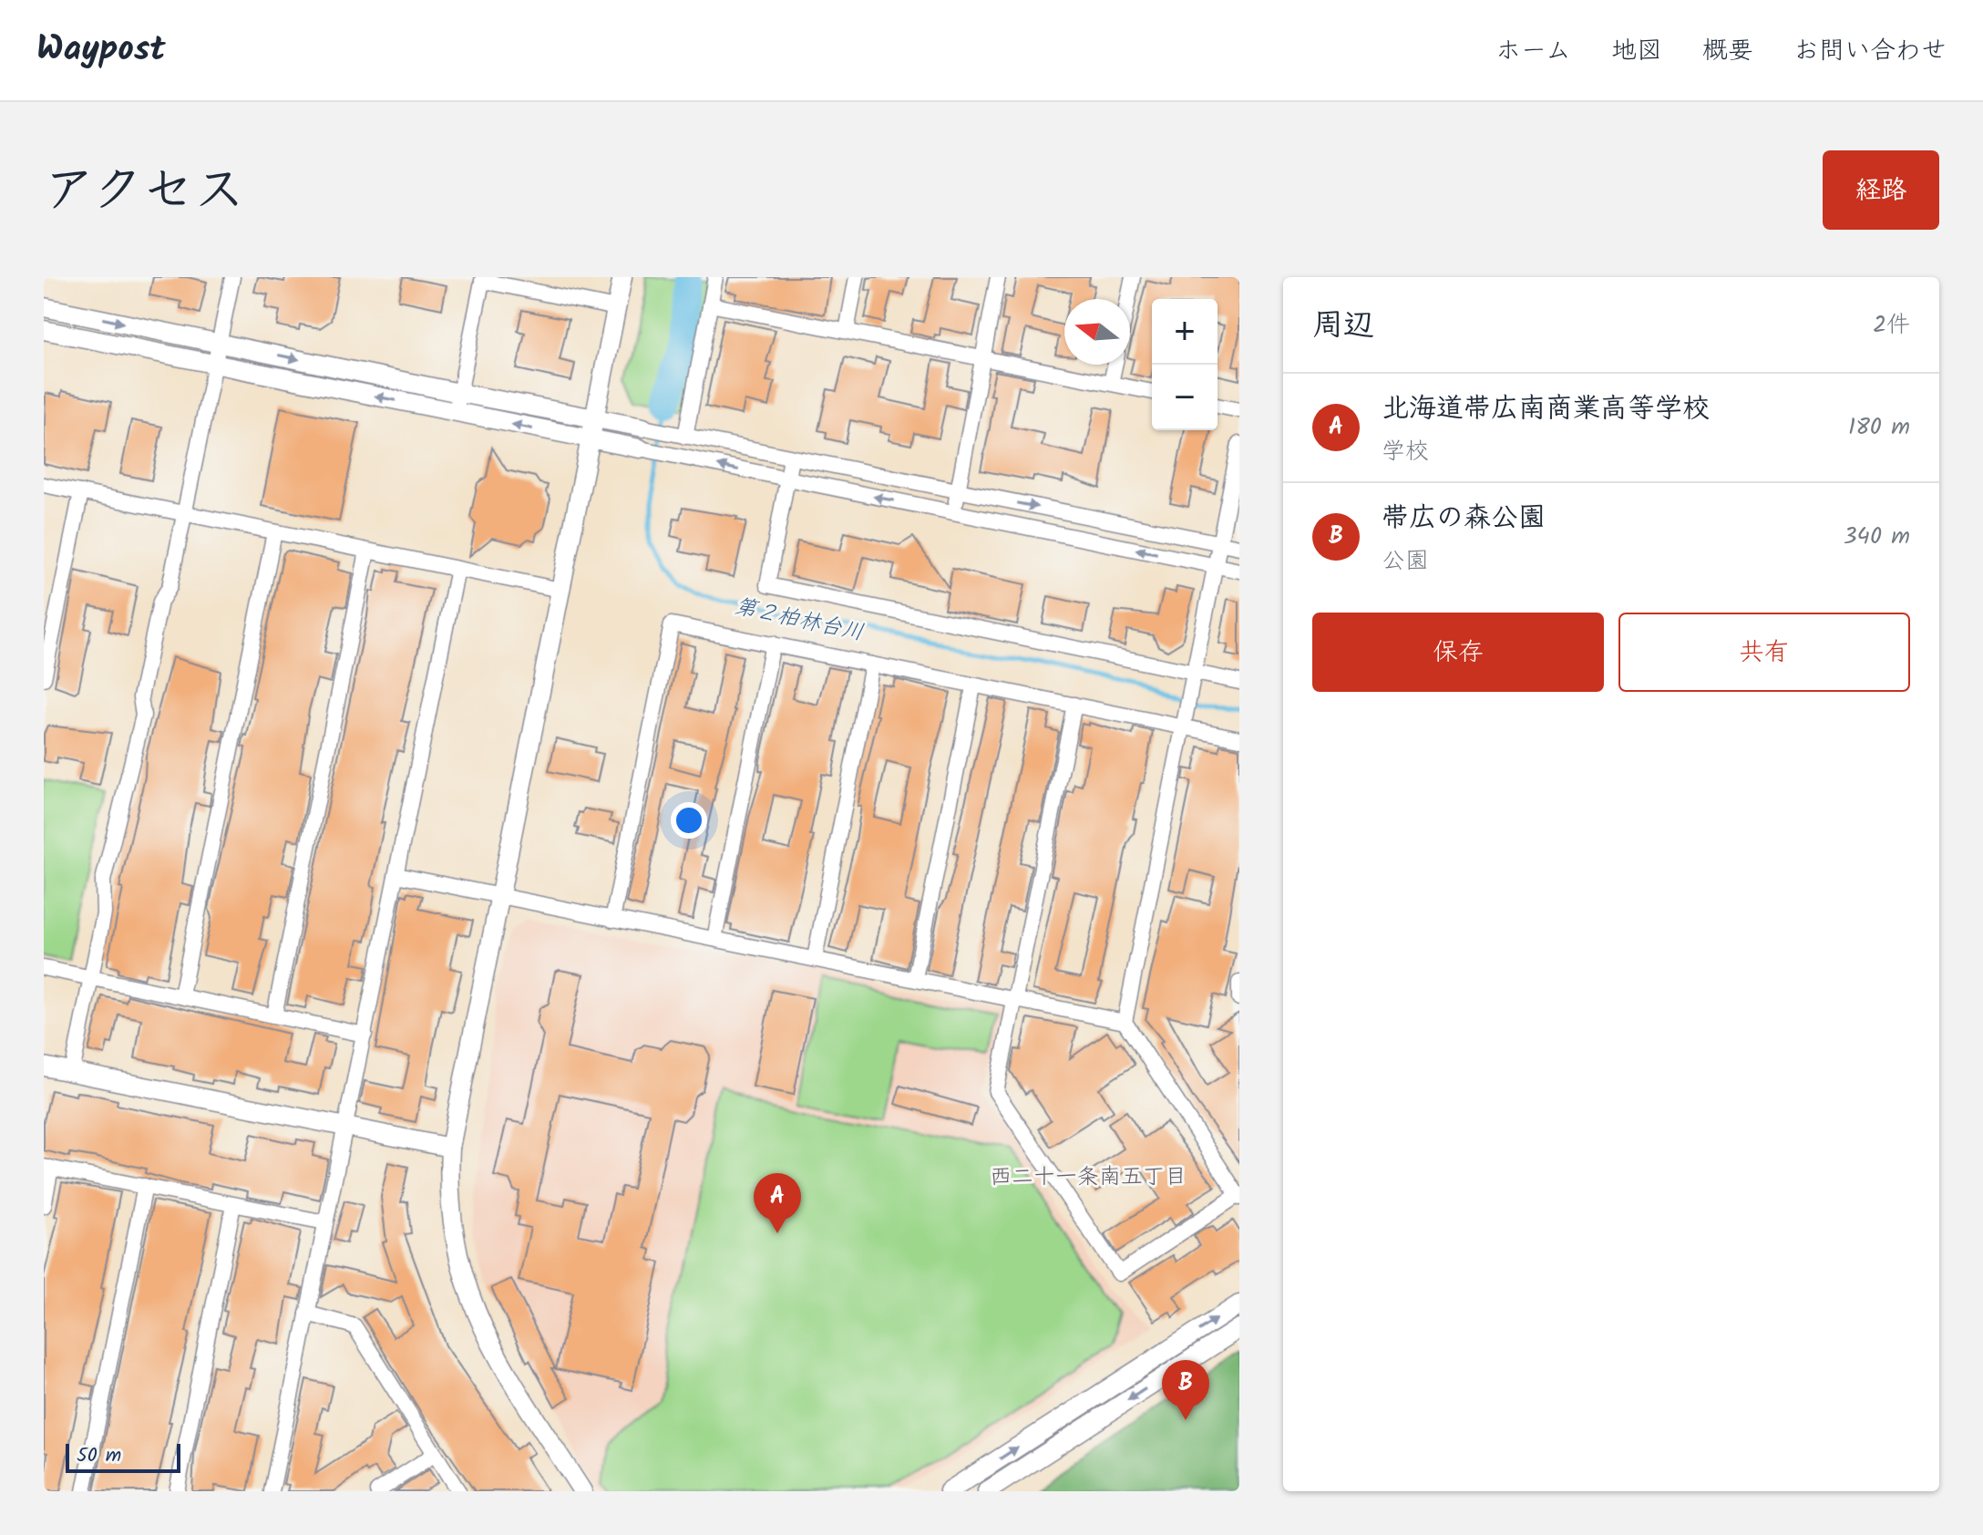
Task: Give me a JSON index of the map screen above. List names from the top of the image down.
{
  "districts": ["西二十一条南五丁目"],
  "water": ["第２柏林台川"],
  "scale_bar": "50 m",
  "north": "left",
  "page": {
    "header": "Waypost",
    "nav": [
      "ホーム",
      "地図",
      "概要",
      "お問い合わせ"
    ],
    "title": "アクセス",
    "buttons": [
      "経路",
      ["保存", "共有"]
    ],
    "heading": ["周辺", "2件"],
    "map_buttons": ["+", "−"],
    "list": [
      {
        "mark": "A",
        "name": "北海道帯広南商業高等学校",
        "note": "学校",
        "value": "180 m"
      },
      {
        "mark": "B",
        "name": "帯広の森公園",
        "note": "公園",
        "value": "340 m"
      }
    ],
    "pins": ["A", "B"],
    "scale": "50 m"
  }
}
